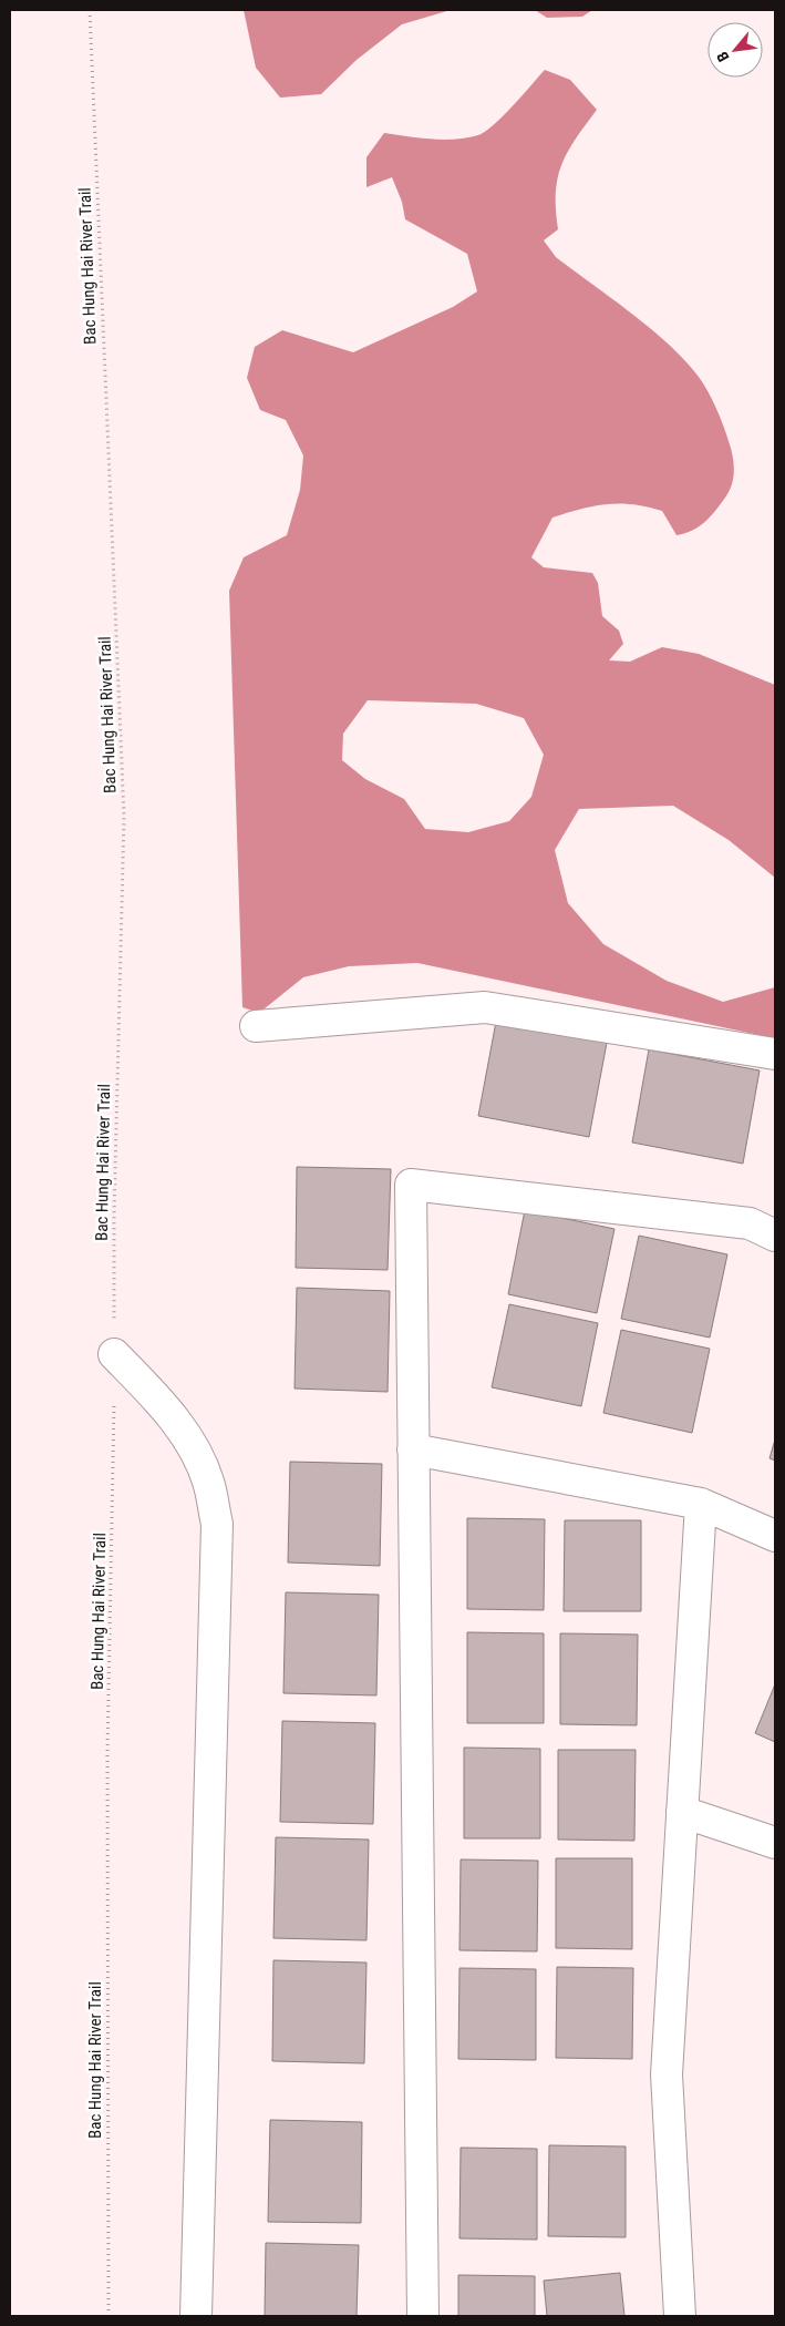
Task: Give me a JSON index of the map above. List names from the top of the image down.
{
  "streets": {
    "path": ["Bac Hung Hai River Trail"]
  },
  "north": "bottom left"
}
